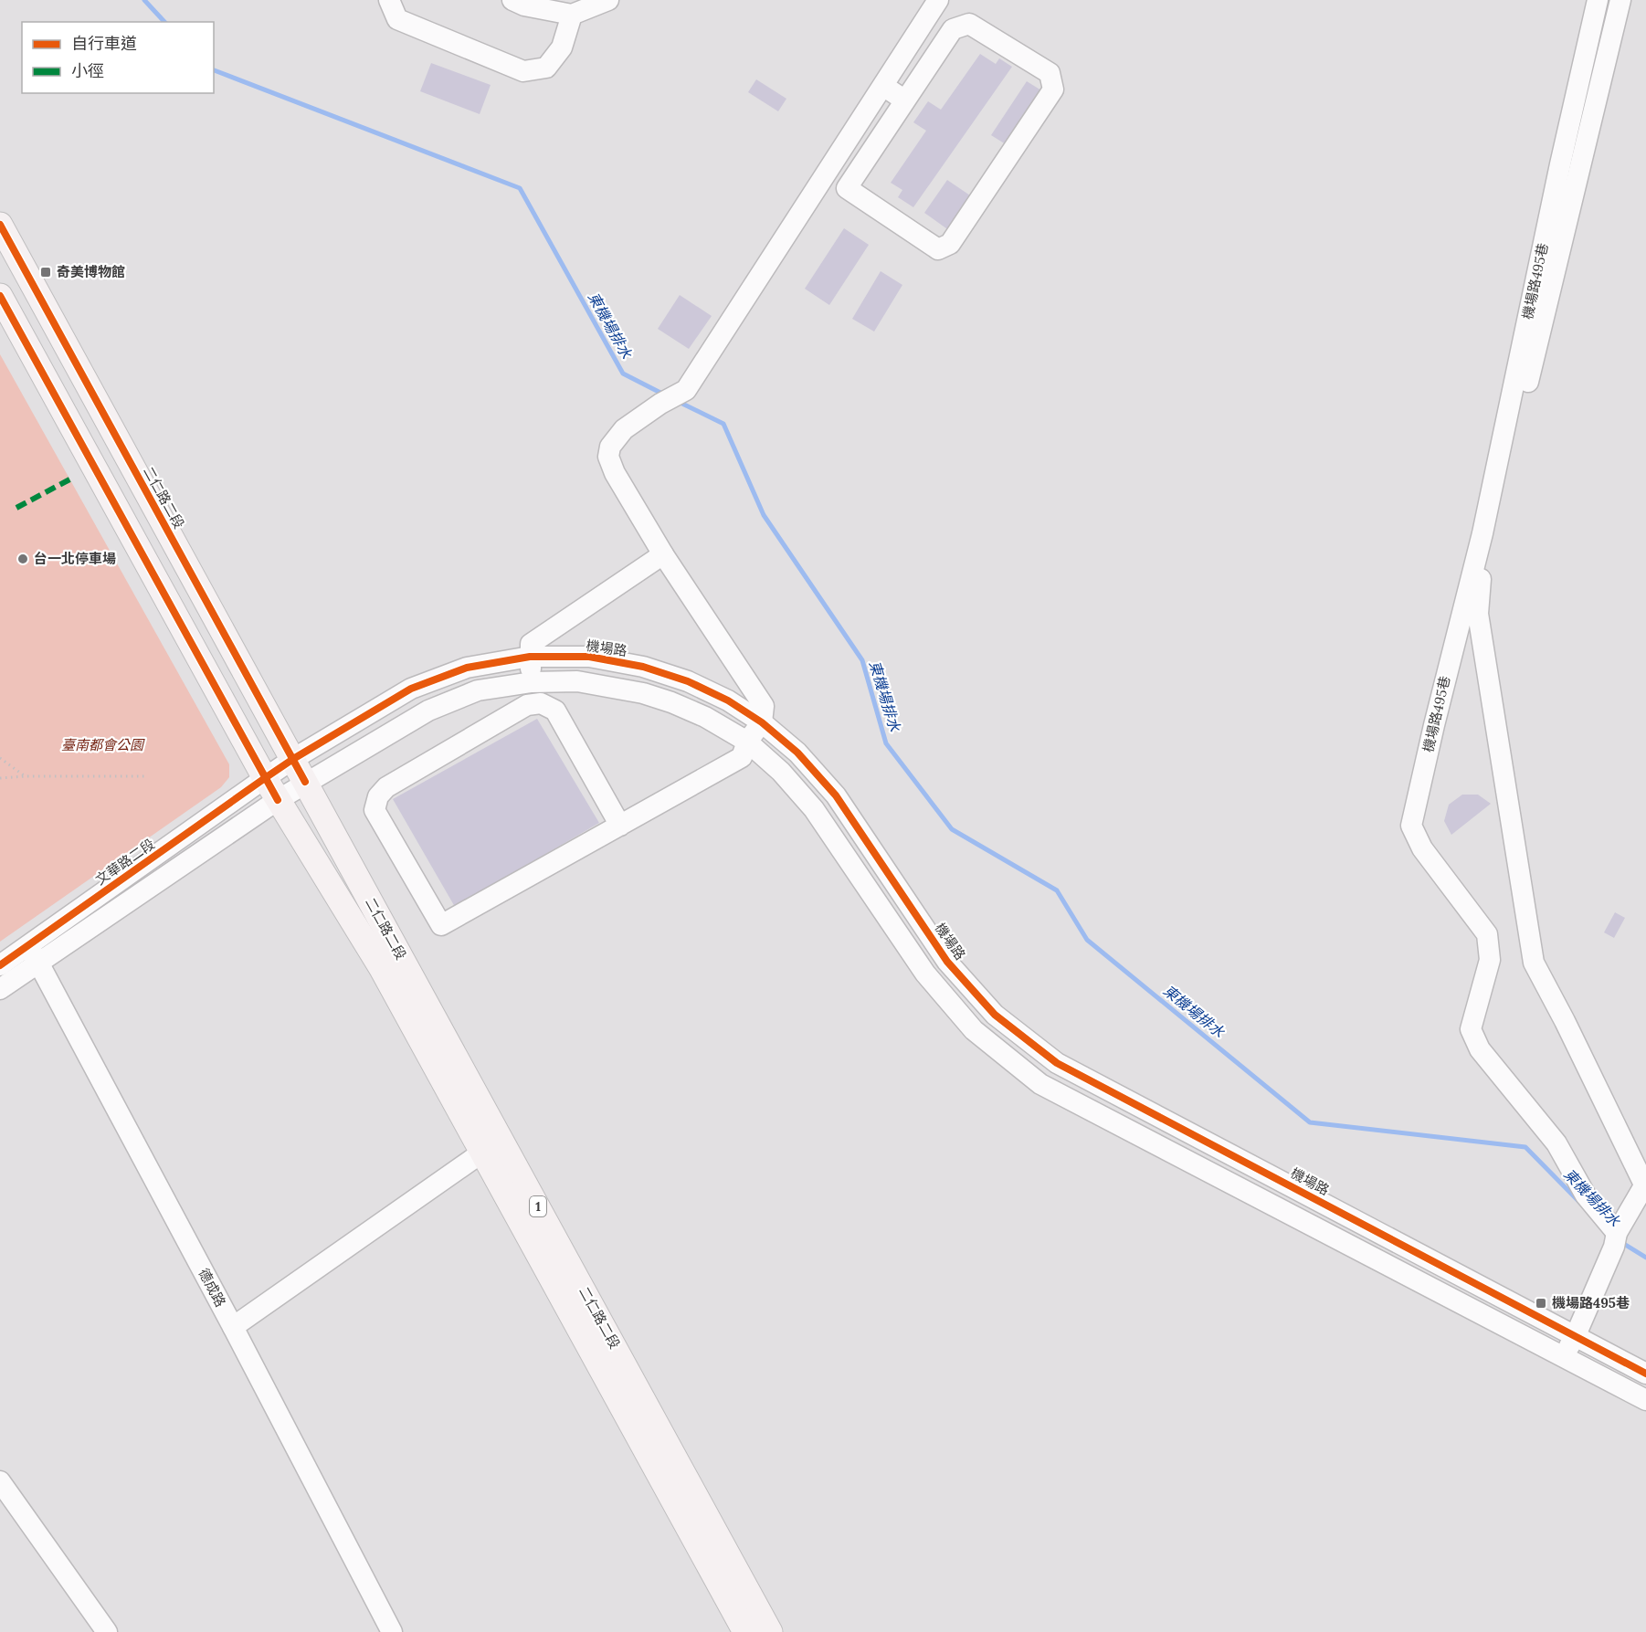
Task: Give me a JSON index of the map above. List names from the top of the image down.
{
  "streets": {
    "main road": ["二仁路二段", "1"],
    "street": [
      "機場路495巷",
      "機場路",
      "文華路二段",
      "德成路"
    ]
  },
  "crossings": [
    ["二仁路二段", "機場路"],
    ["二仁路二段", "文華路二段"],
    ["機場路", "文華路二段"],
    ["文華路二段", "德成路"]
  ],
  "water": ["東機場排水"],
  "parks": ["臺南都會公園"],
  "places": {
    "transit": ["奇美博物館", "機場路495巷"],
    "other": ["台一北停車場"]
  },
  "legend": ["自行車道", "小徑"]
}
